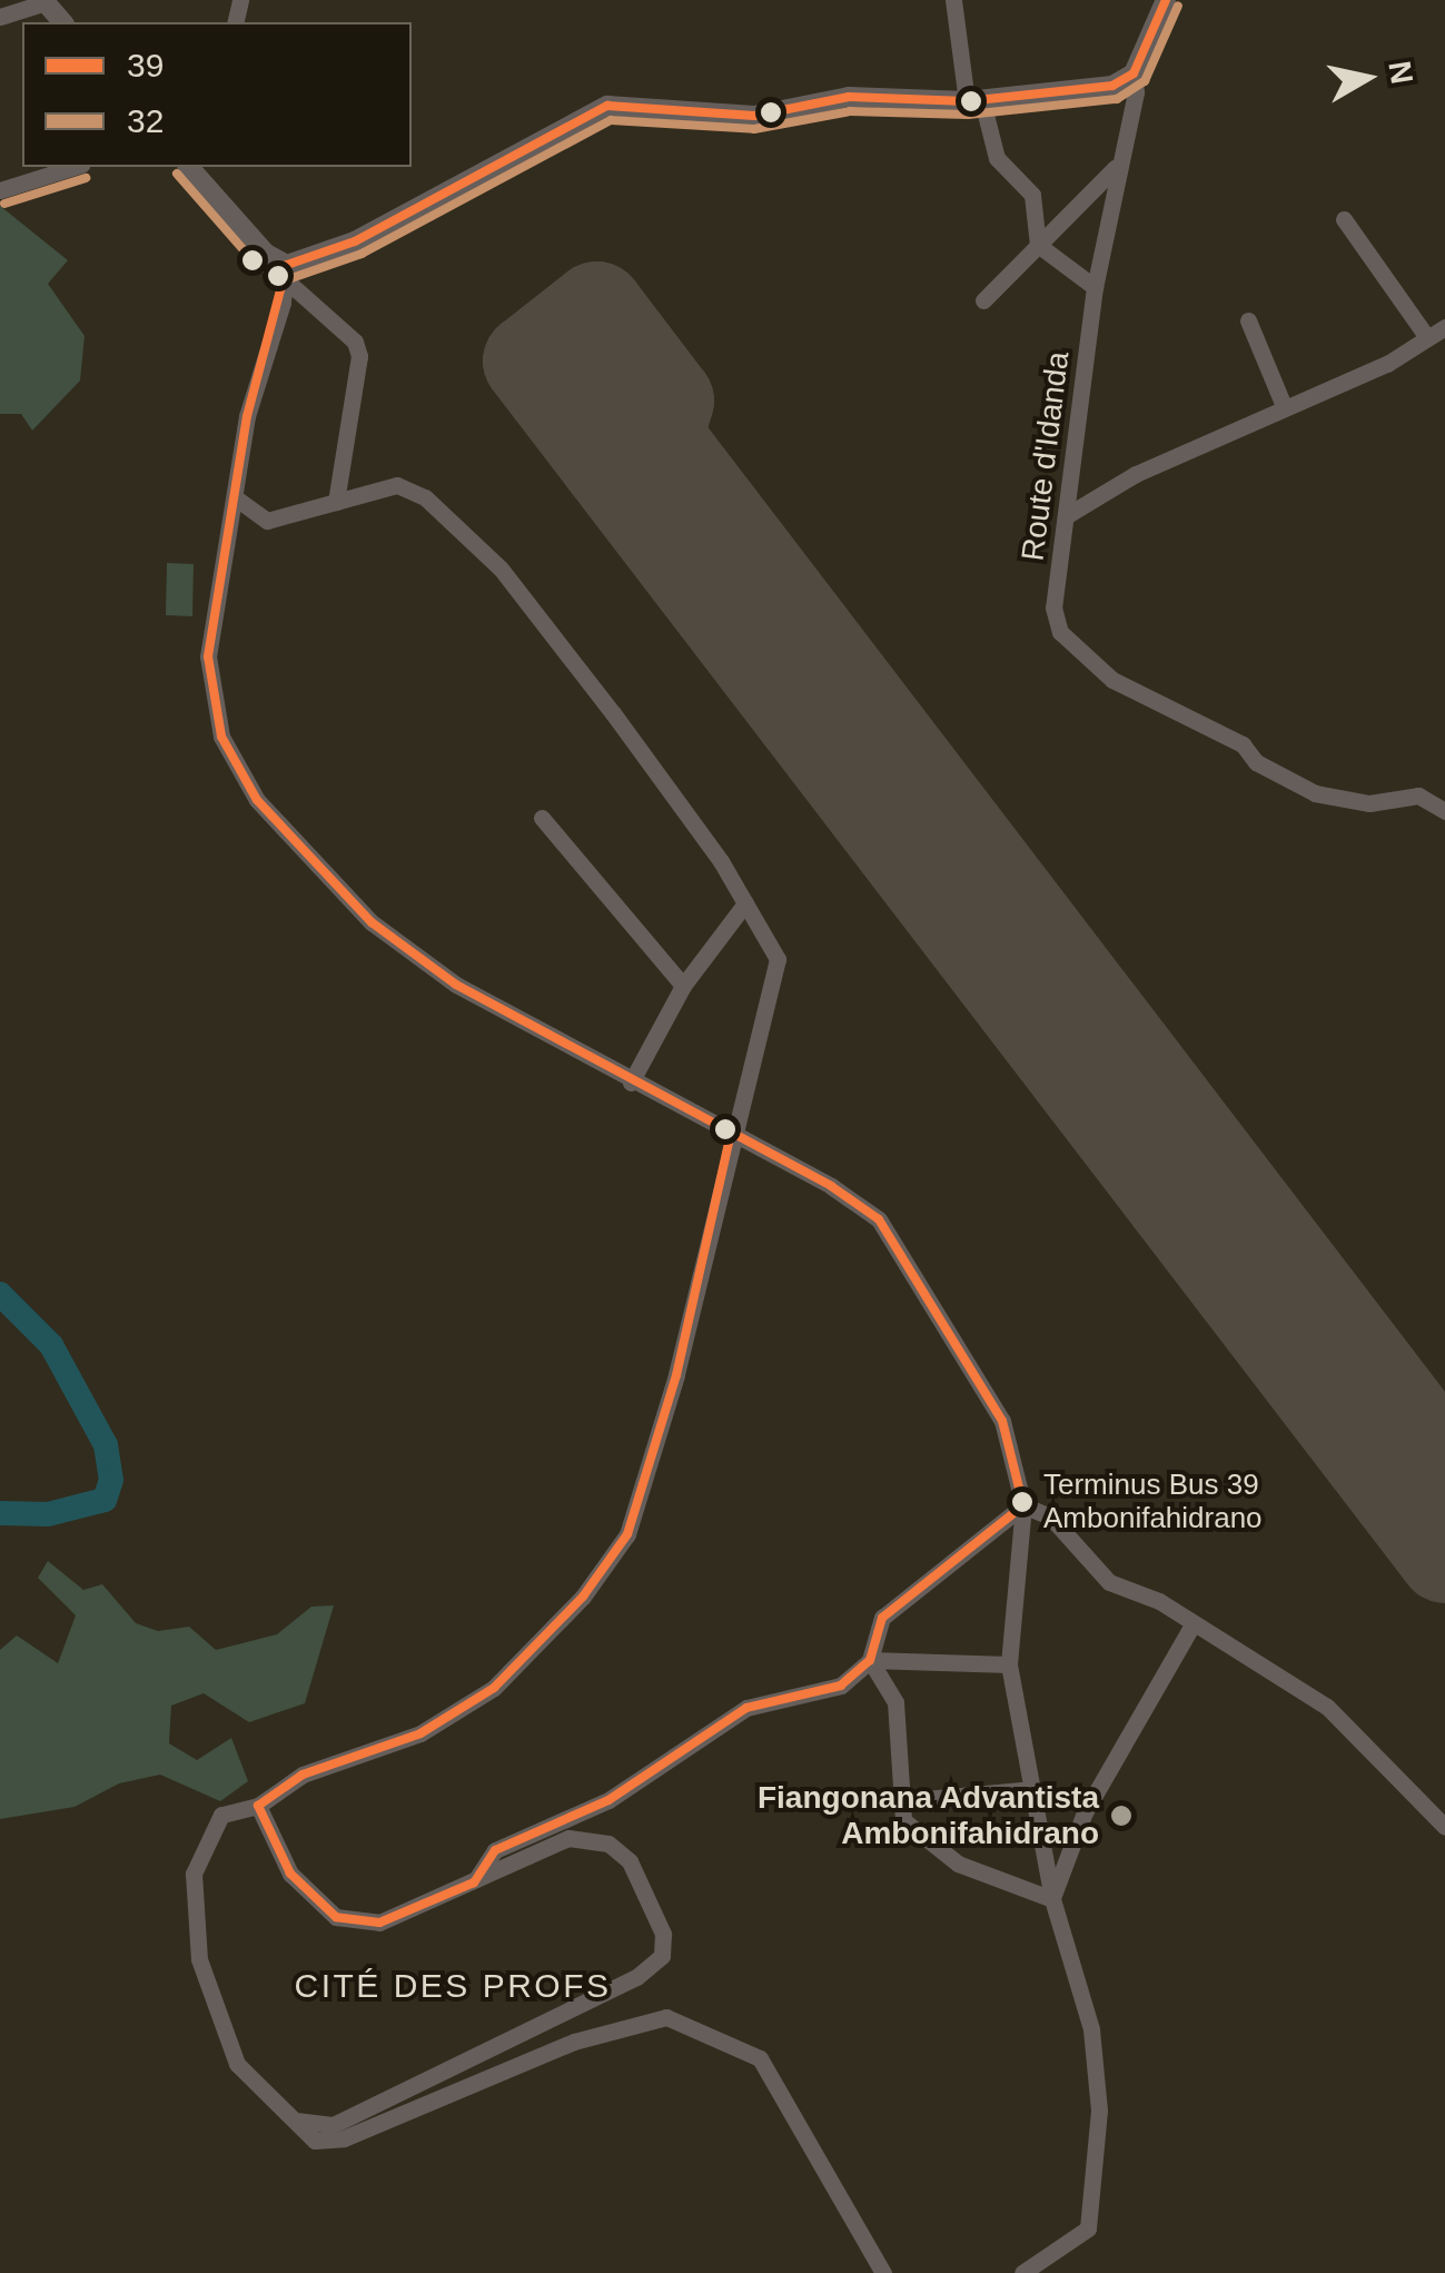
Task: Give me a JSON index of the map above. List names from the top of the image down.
{
  "streets": {
    "street": ["Route d'Idanda"]
  },
  "districts": ["CITÉ DES PROFS"],
  "places": ["Terminus Bus 39 Ambonifahidrano", "Fiangonana Advantista Ambonifahidrano"],
  "lines": ["transit line 39", "transit line 32"],
  "legend": ["39", "32"],
  "north": "right"
}
